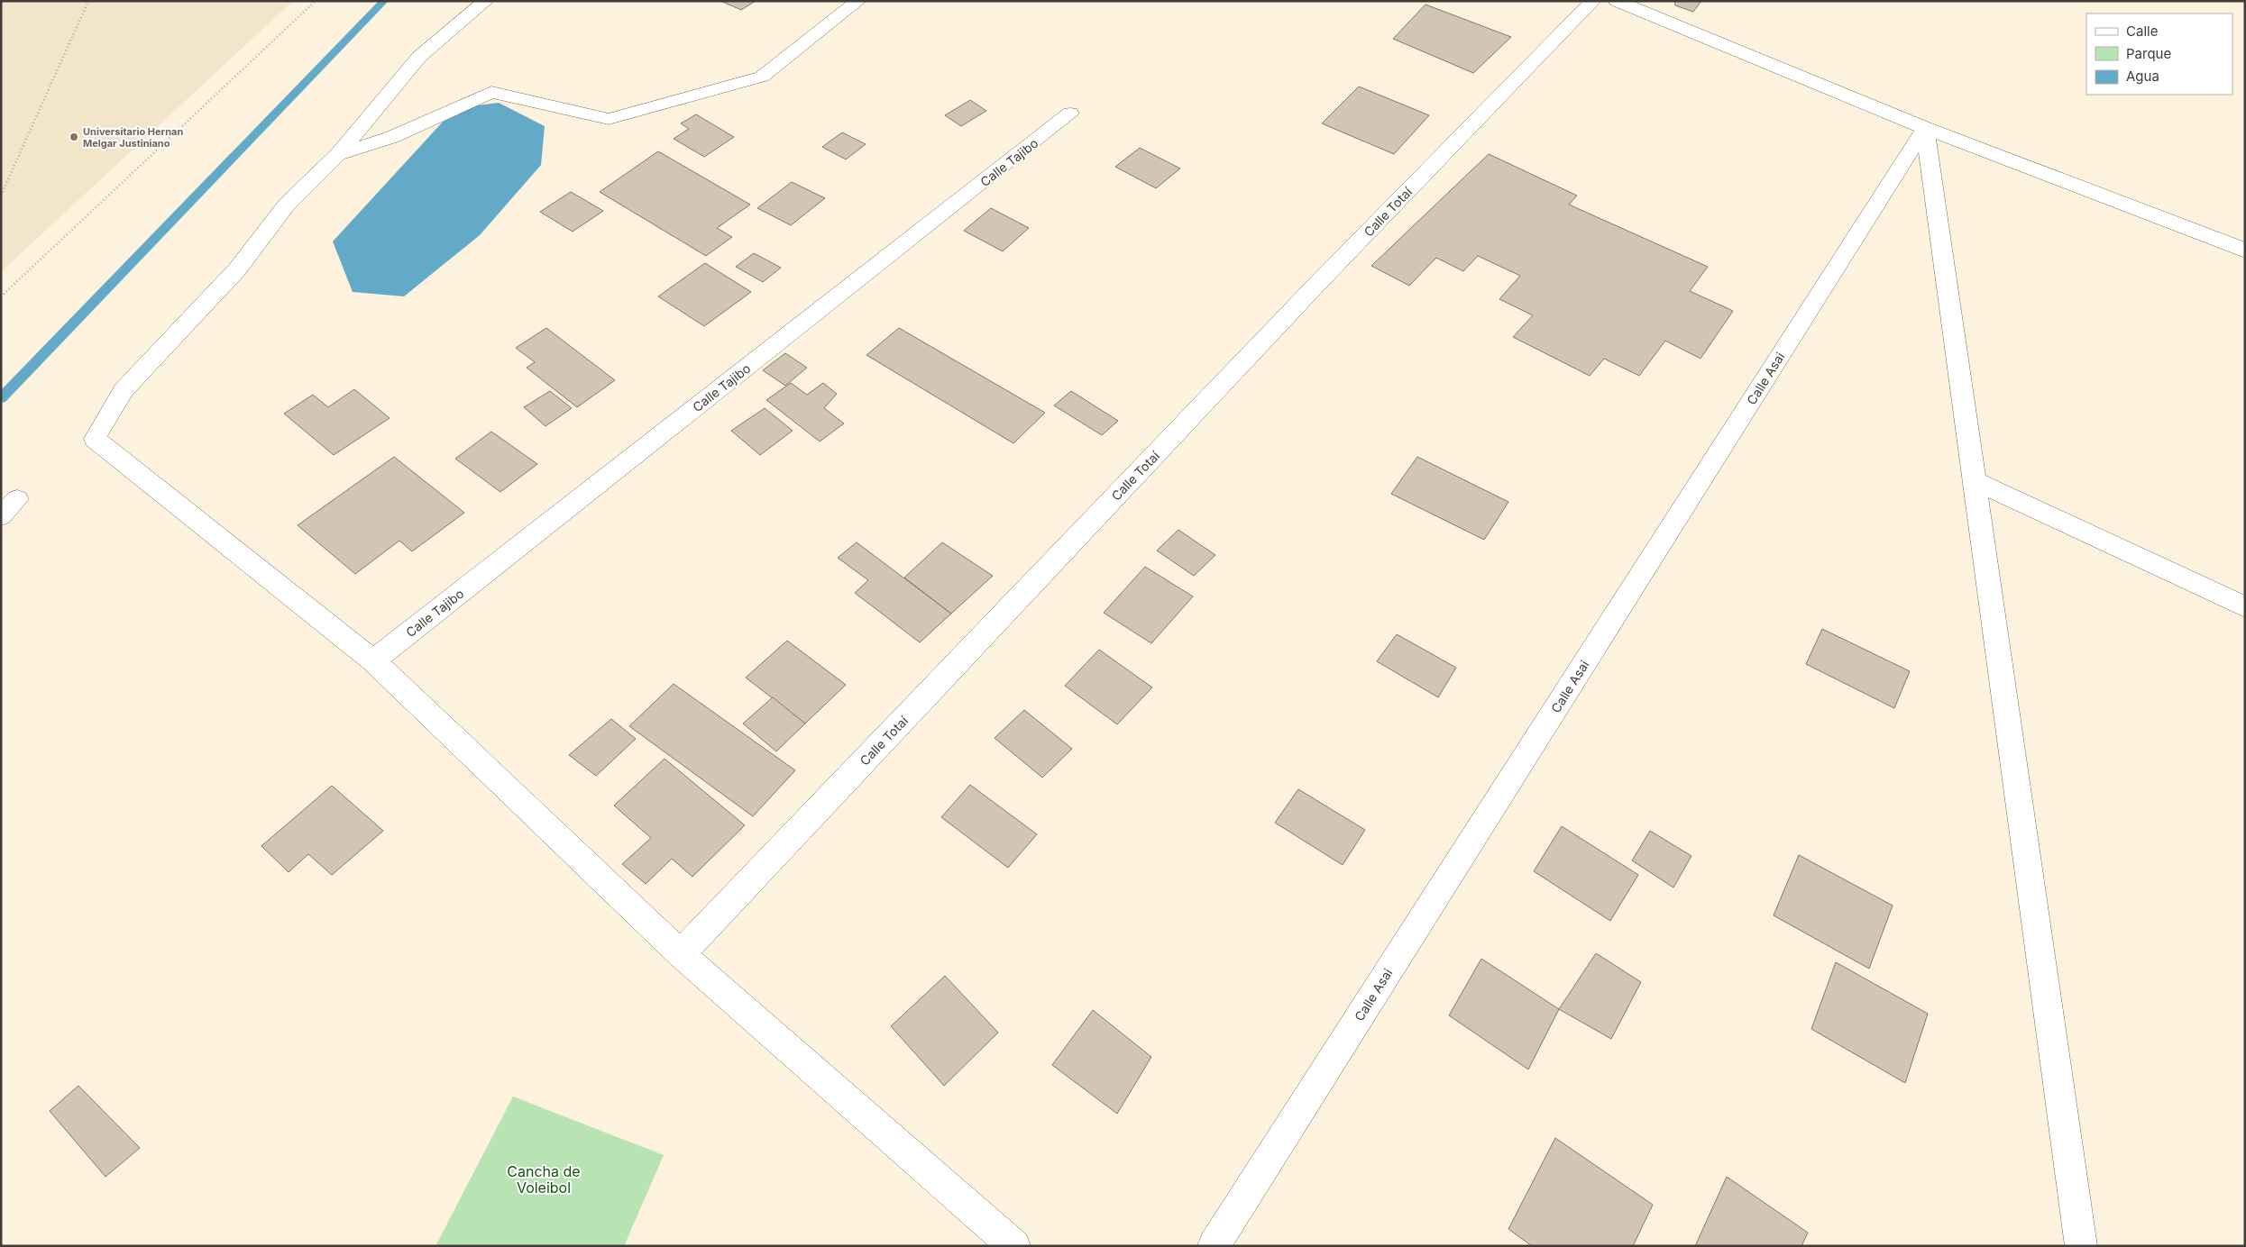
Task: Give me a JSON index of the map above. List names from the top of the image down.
{
  "streets": {
    "street": ["Calle Tajibo", "Calle Totaí", "Calle Asai"]
  },
  "parks": ["Cancha de Voleibol"],
  "places": ["Universitario Hernan Melgar Justiniano"],
  "legend": ["Calle", "Parque", "Agua"]
}
